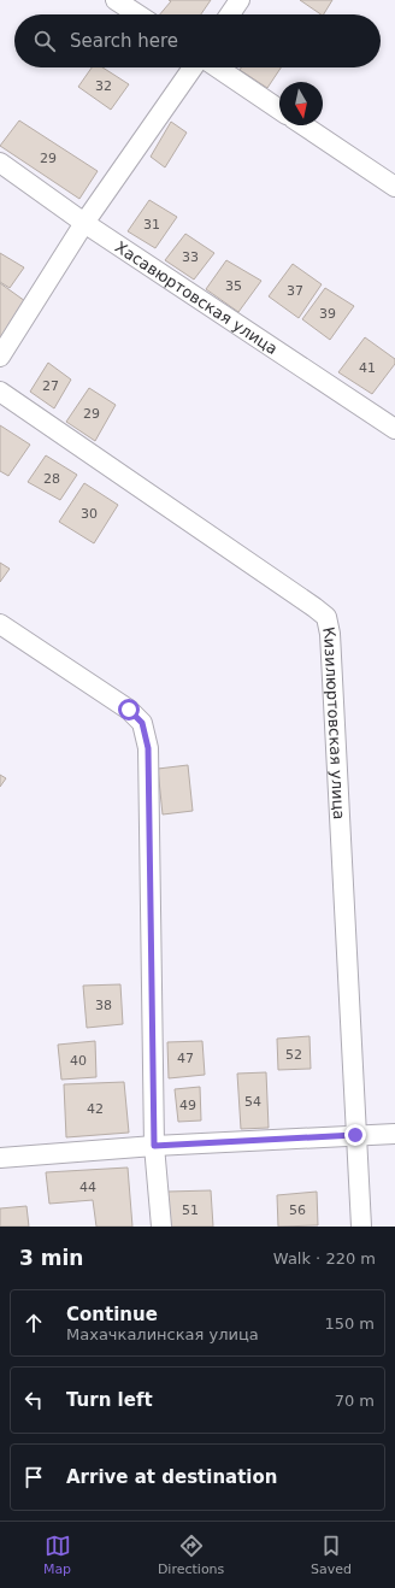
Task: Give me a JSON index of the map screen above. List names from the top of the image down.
{
  "streets": {
    "street": ["Хасавюртовская улица", "Кизилюртовская улица"]
  },
  "house_numbers": [
    "32",
    "29",
    "31",
    "33",
    "35",
    "37",
    "39",
    "41",
    "27",
    "29",
    "28",
    "30",
    "38",
    "52",
    "47",
    "40",
    "54",
    "49",
    "42",
    "44",
    "51",
    "56"
  ],
  "north": "bottom",
  "page": {
    "search": "Search here",
    "heading": ["3 min", "Walk · 220 m"],
    "list": [
      ["Continue", "Махачкалинская улица", "150 m"],
      ["Turn left", "70 m"],
      "Arrive at destination"
    ],
    "nav": ["Map", "Directions", "Saved"]
  }
}
